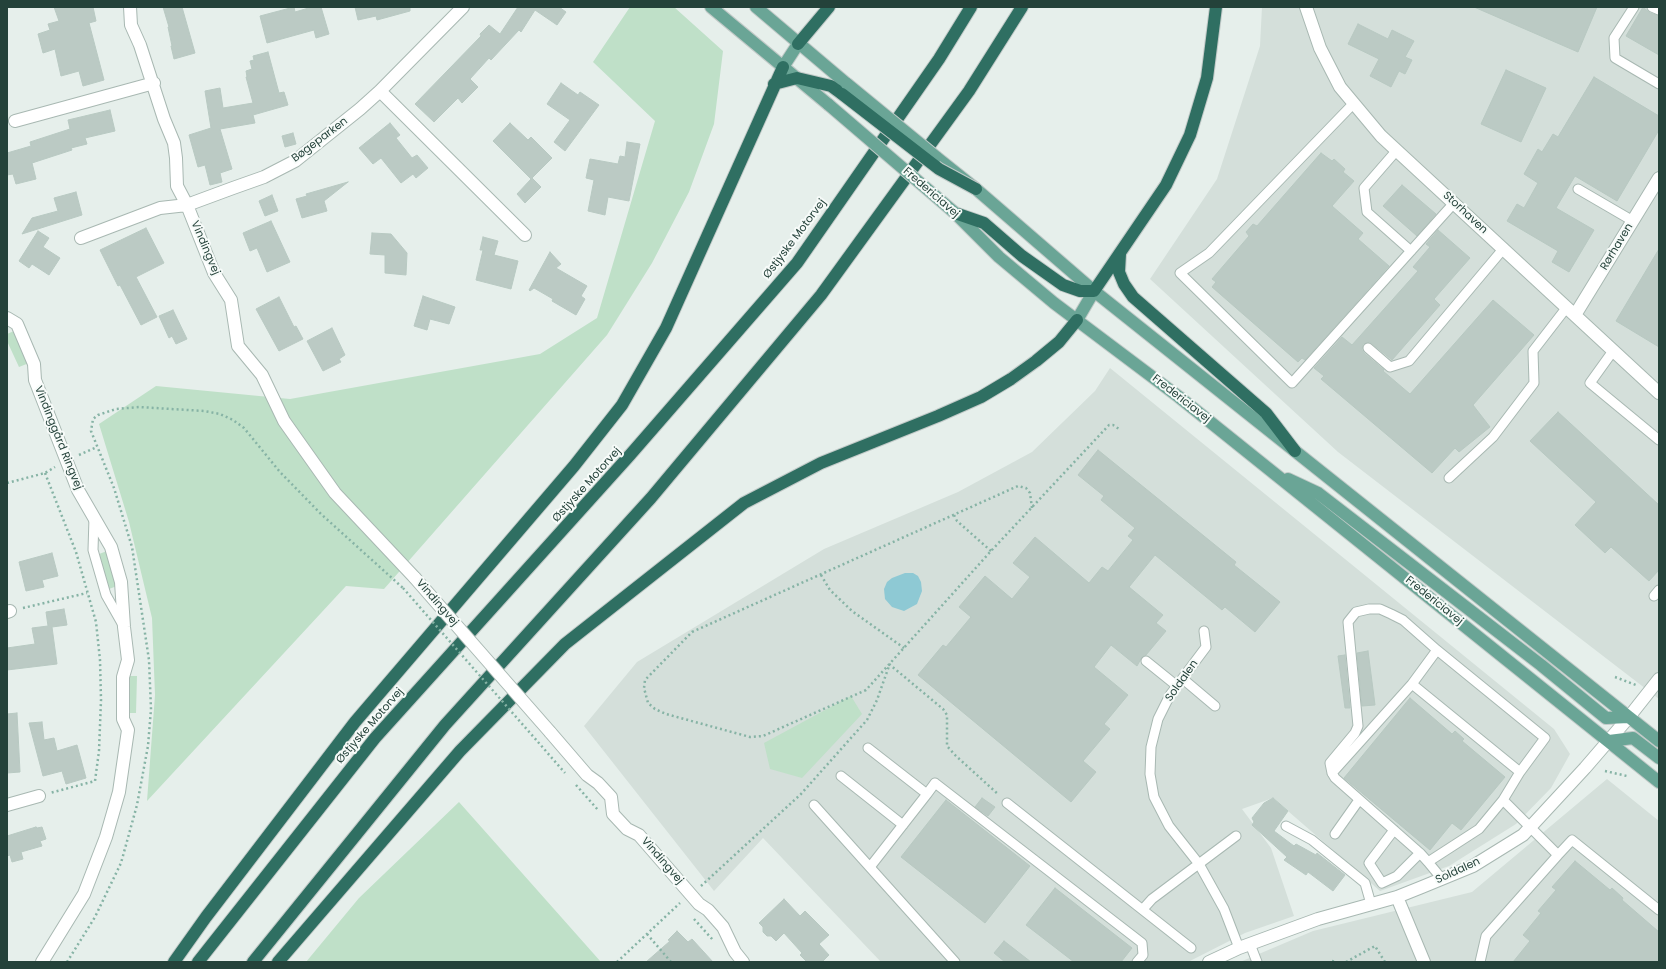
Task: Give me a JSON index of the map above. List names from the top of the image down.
{
  "streets": {
    "highway": ["Østjyske Motorvej"],
    "main road": ["Fredericiavej"],
    "street": [
      "Bøgeparken",
      "Storhaven",
      "Rørhaven",
      "Vindingvej",
      "Vindinggård Ringvej",
      "Soldalen"
    ]
  },
  "crossings": [
    ["Bøgeparken", "Vindingvej"],
    ["Fredericiavej", "Soldalen"],
    ["Storhaven", "Rørhaven"]
  ]
}
